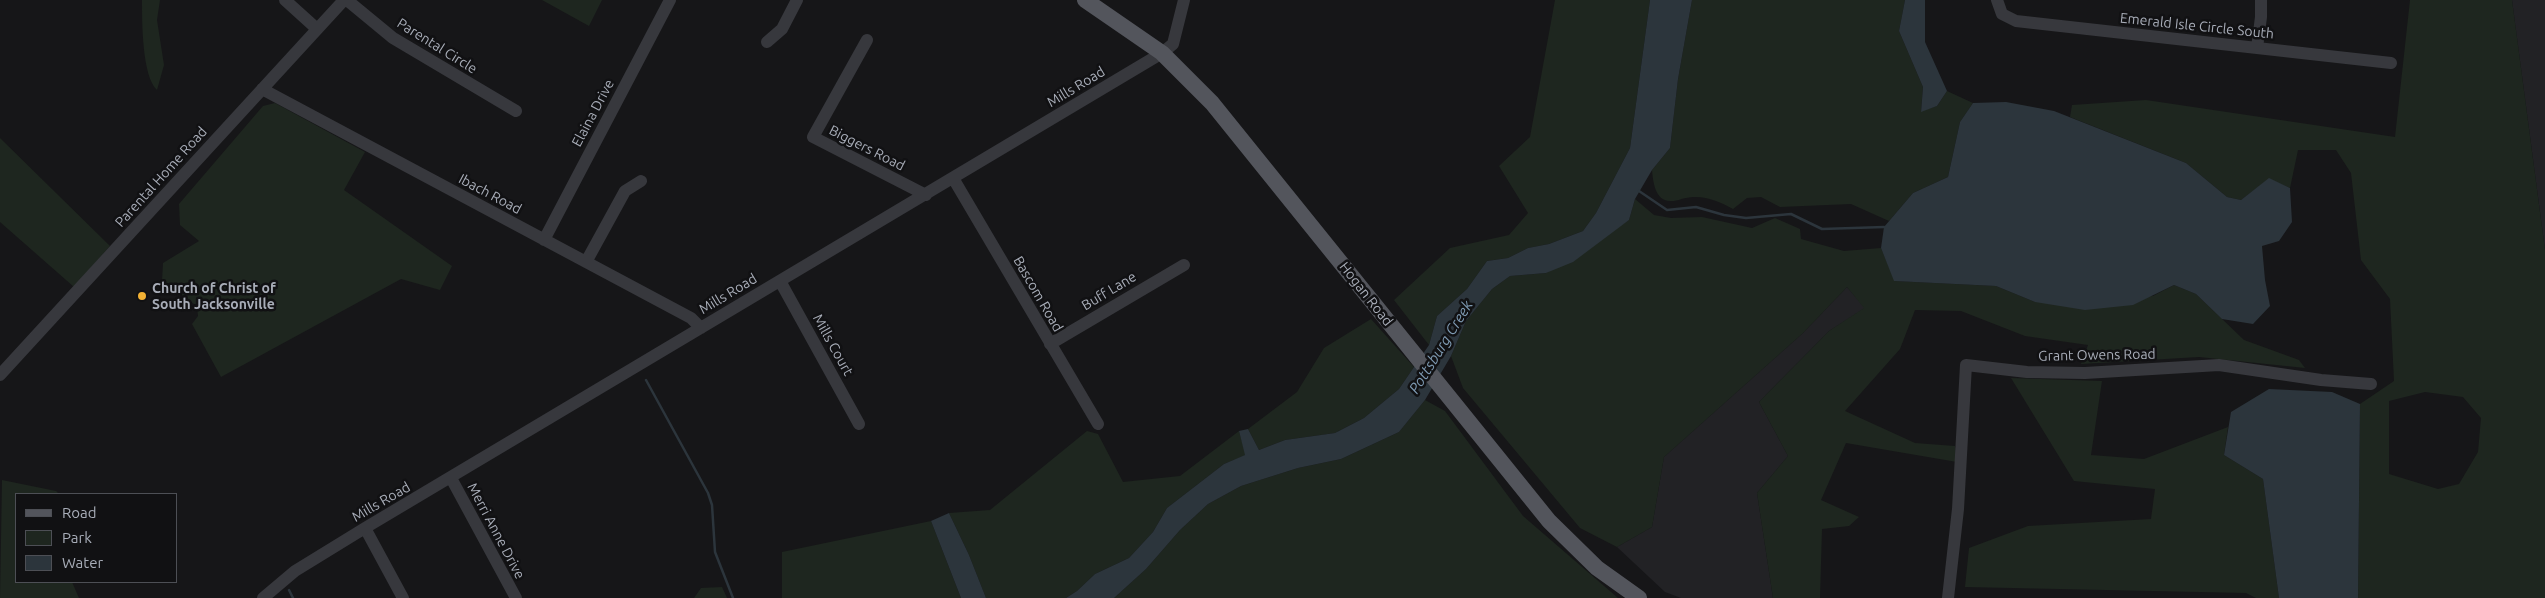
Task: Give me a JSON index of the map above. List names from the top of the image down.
{
  "streets": {
    "main road": ["Hogan Road"],
    "street": [
      "Emerald Isle Circle South",
      "Parental Circle",
      "Mills Road",
      "Elaina Drive",
      "Biggers Road",
      "Parental Home Road",
      "Ibach Road",
      "Buff Lane",
      "Bascom Road",
      "Mills Court",
      "Grant Owens Road",
      "Merri Anne Drive"
    ]
  },
  "crossings": [
    ["Parental Circle", "Parental Home Road"],
    ["Mills Road", "Biggers Road"],
    ["Mills Road", "Ibach Road"],
    ["Mills Road", "Bascom Road"],
    ["Mills Road", "Hogan Road"],
    ["Mills Road", "Mills Court"],
    ["Mills Road", "Merri Anne Drive"],
    ["Elaina Drive", "Ibach Road"],
    ["Parental Home Road", "Ibach Road"],
    ["Buff Lane", "Bascom Road"]
  ],
  "water": ["Pottsburg Creek"],
  "places": ["Church of Christ of South Jacksonville"],
  "legend": ["Road", "Park", "Water"]
}
